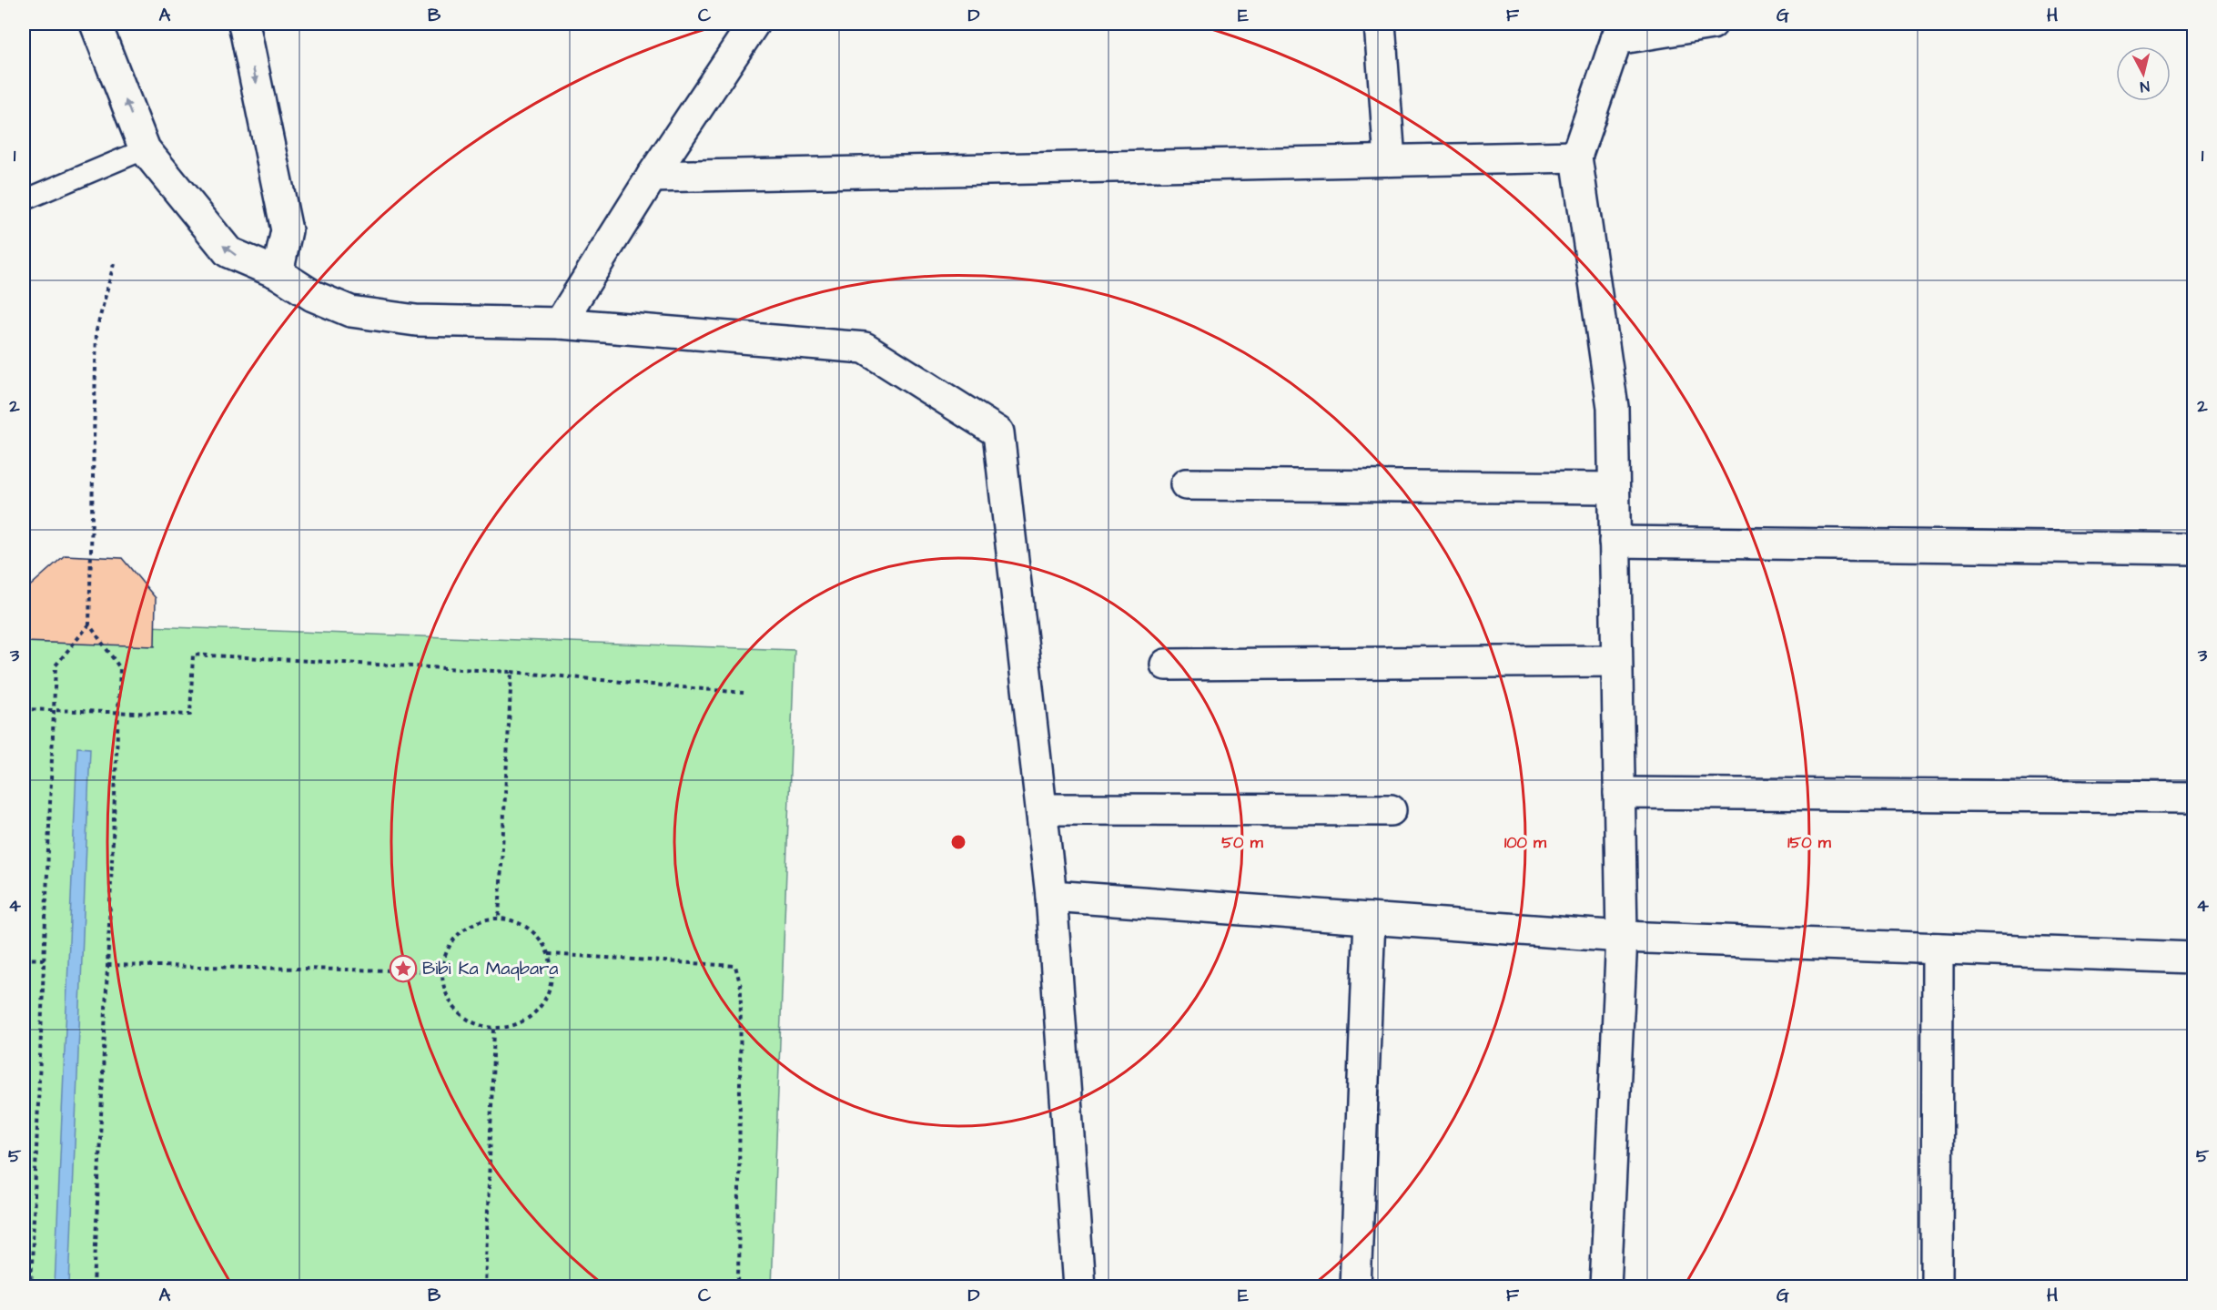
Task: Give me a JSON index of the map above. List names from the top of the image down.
{
  "places": {
    "place": ["Bibi Ka Maqbara"]
  },
  "north": "bottom",
  "grid": {
    "columns": [
      "A",
      "B",
      "C",
      "D",
      "E",
      "F",
      "G",
      "H"
    ],
    "rows": [
      "1",
      "2",
      "3",
      "4",
      "5"
    ]
  },
  "rings": ["50 m", "100 m", "150 m"]
}
